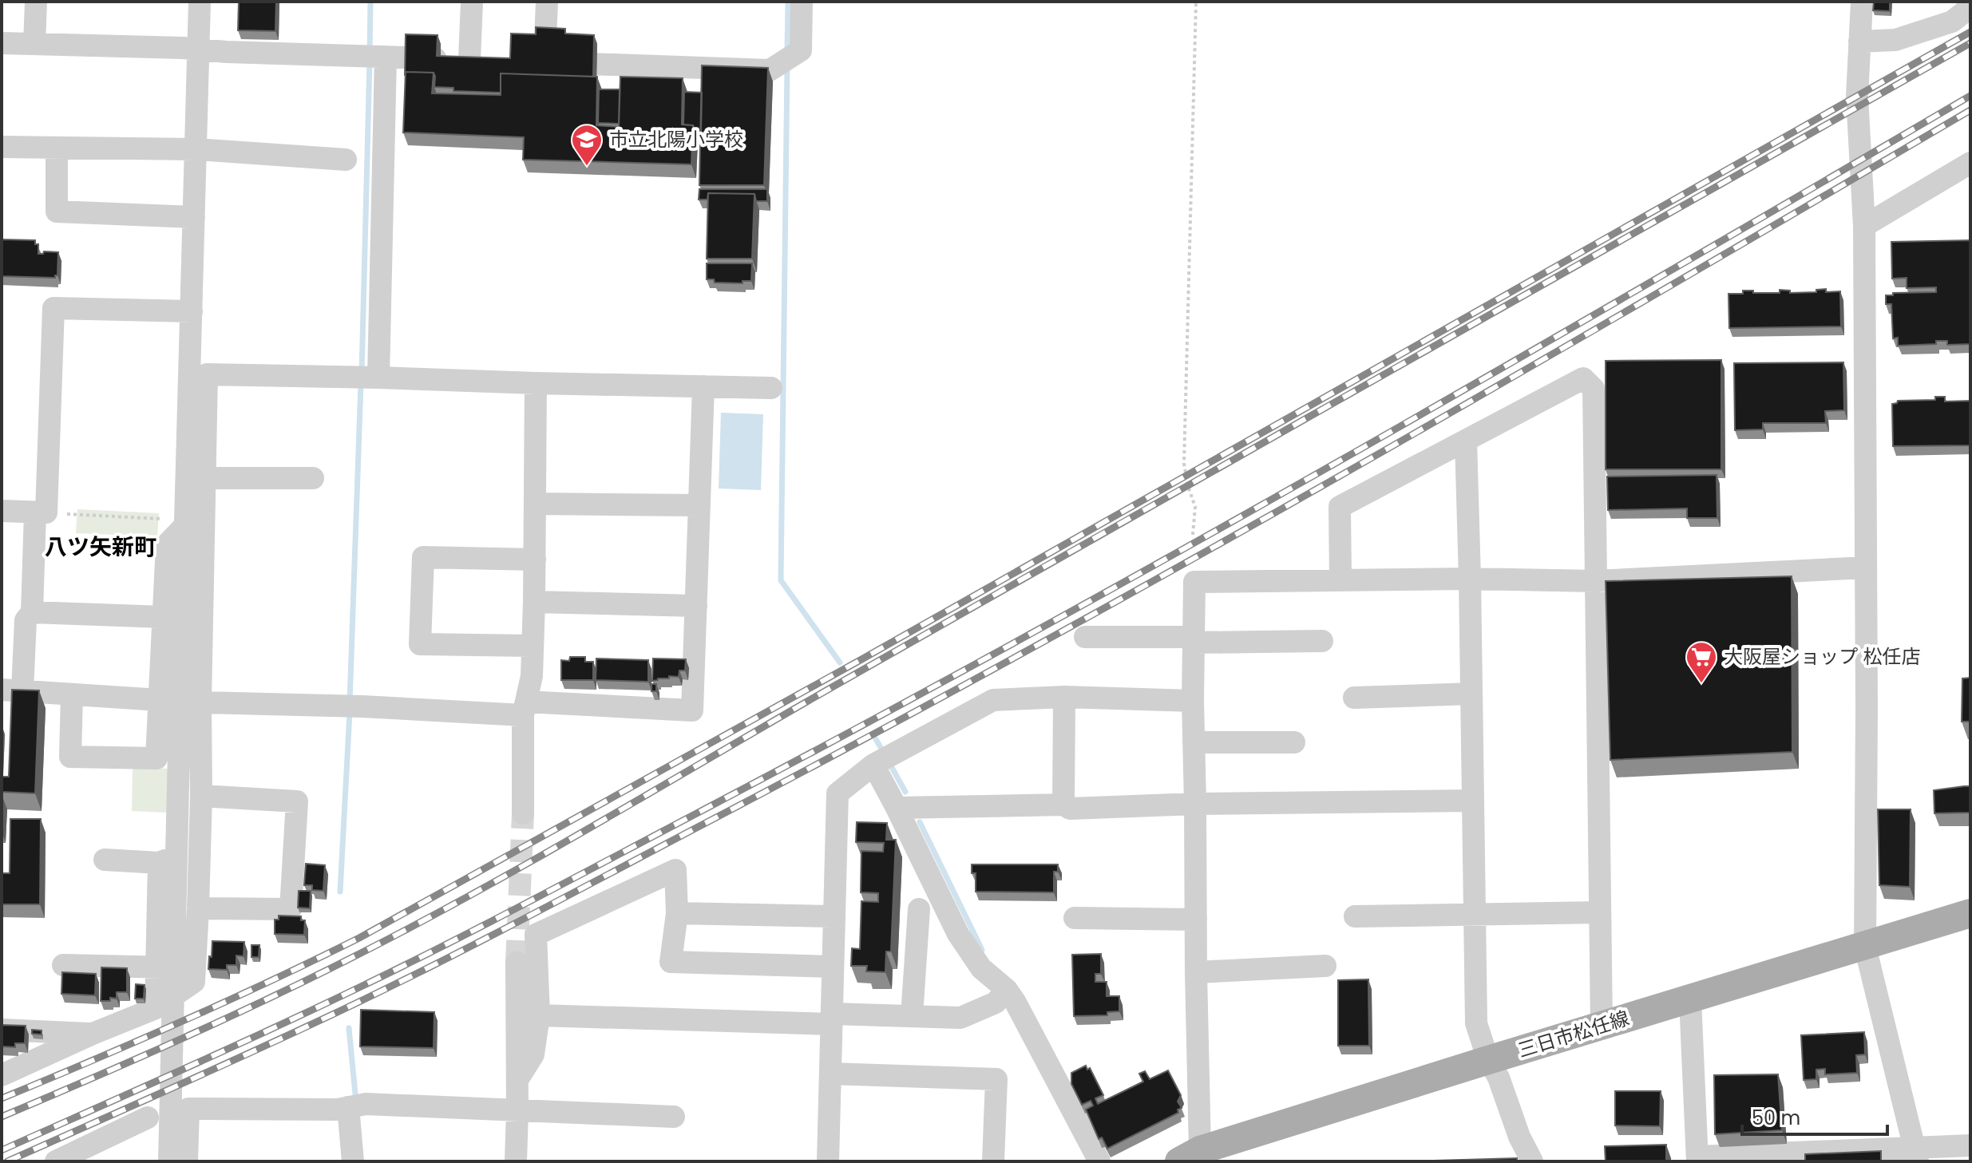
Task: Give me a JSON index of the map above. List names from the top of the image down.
{
  "streets": {
    "main road": ["三日市松任線"]
  },
  "districts": ["八ツ矢新町"],
  "places": {
    "school or university": ["市立北陽小学校"],
    "supermarket": ["大阪屋ショップ 松任店"]
  },
  "scale_bar": "50 m"
}
